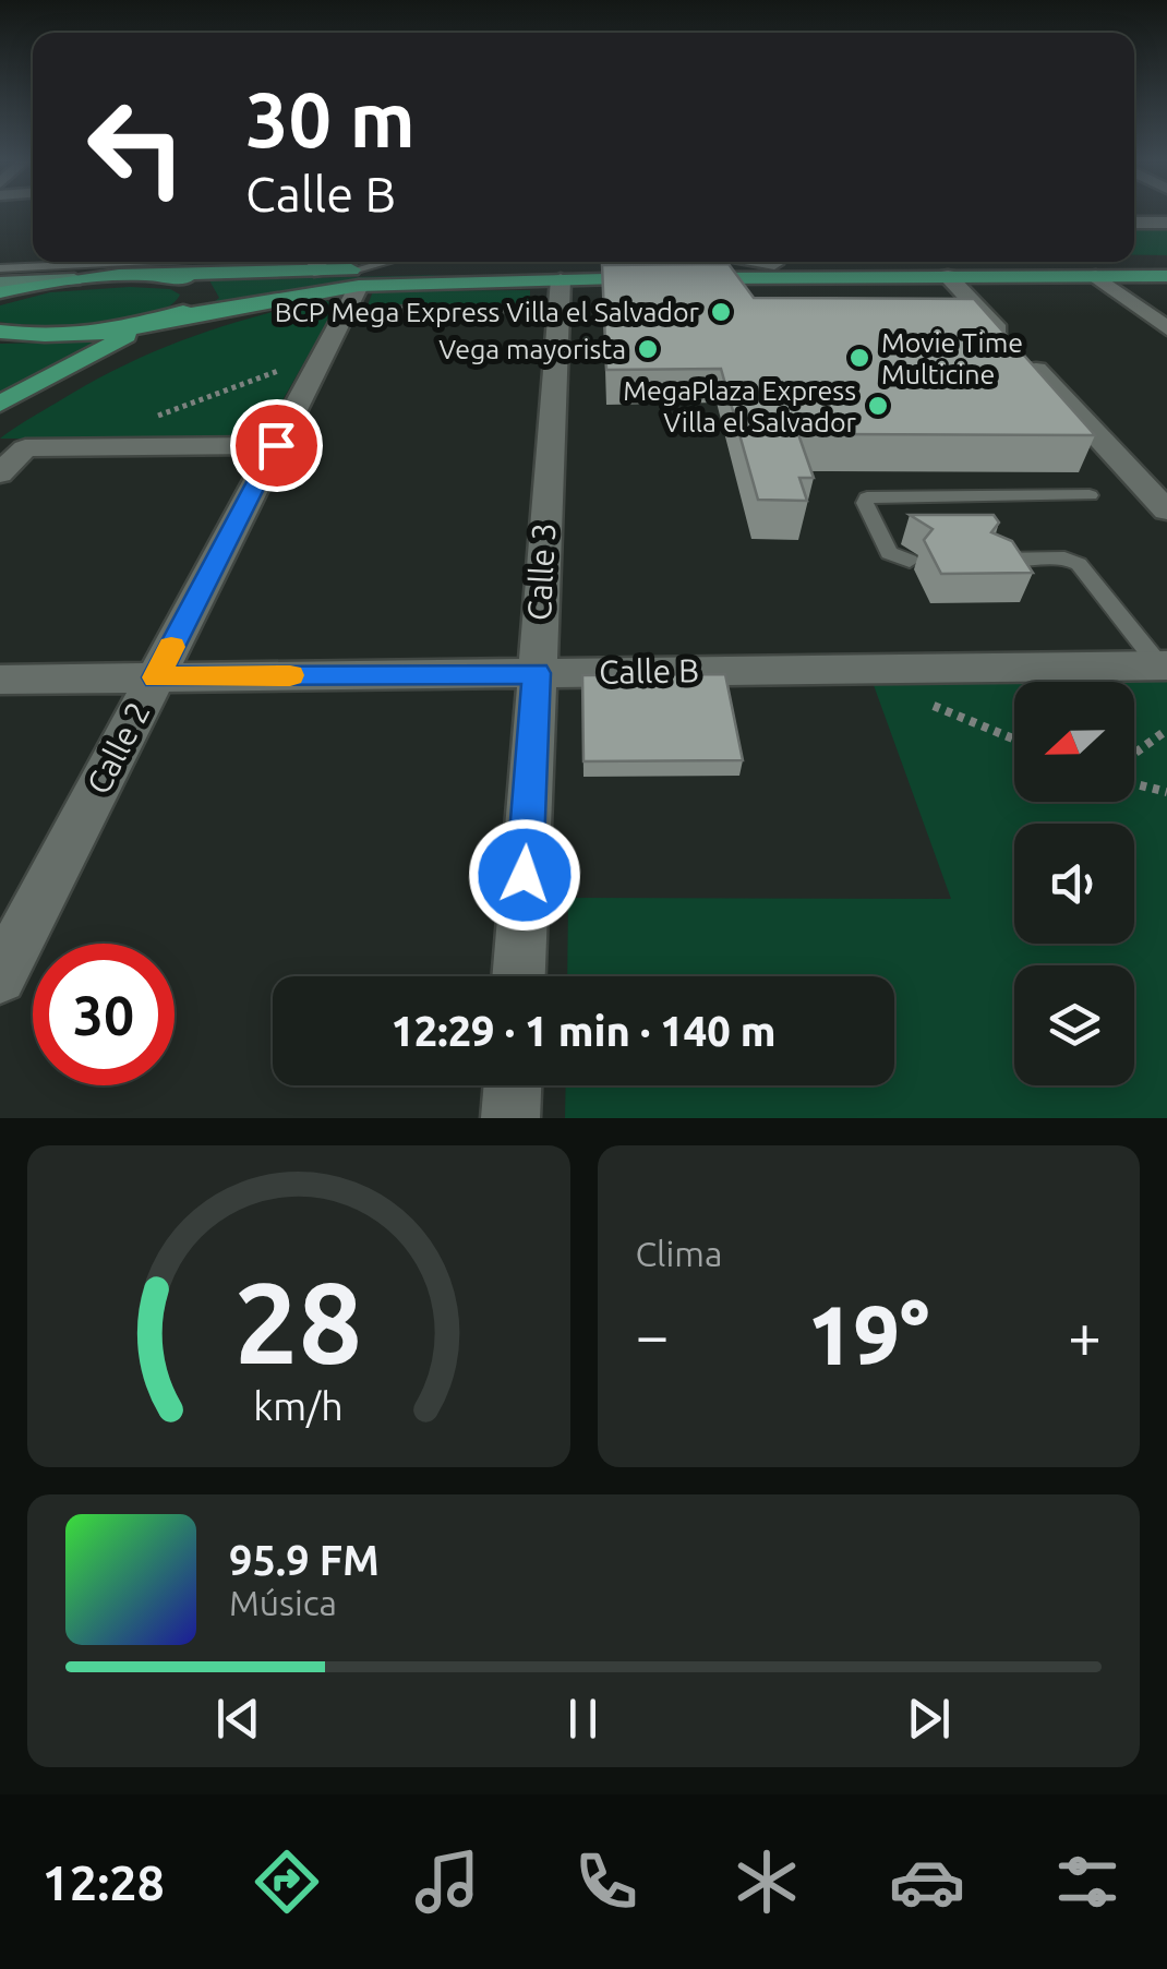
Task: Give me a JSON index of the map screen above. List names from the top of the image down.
{
  "streets": {
    "street": ["Calle 3", "Calle B", "Calle 2"]
  },
  "crossings": [
    ["Calle 3", "Calle B"],
    ["Calle B", "Calle 2"]
  ],
  "places": [
    "BCP Mega Express Villa el Salvador",
    "Vega mayorista",
    "Movie Time Multicine",
    "MegaPlaza Express Villa el Salvador"
  ],
  "north": "left",
  "page": {
    "turn": ["30 m", "Calle B"],
    "limit": "30",
    "trip": "12:29 · 1 min · 140 m",
    "tile": "Clima",
    "heat": ["−", "19°", "+"],
    "song": ["95.9 FM", "Música"],
    "tabs": "12:28",
    "gauge": ["28", "km/h"]
  }
}
